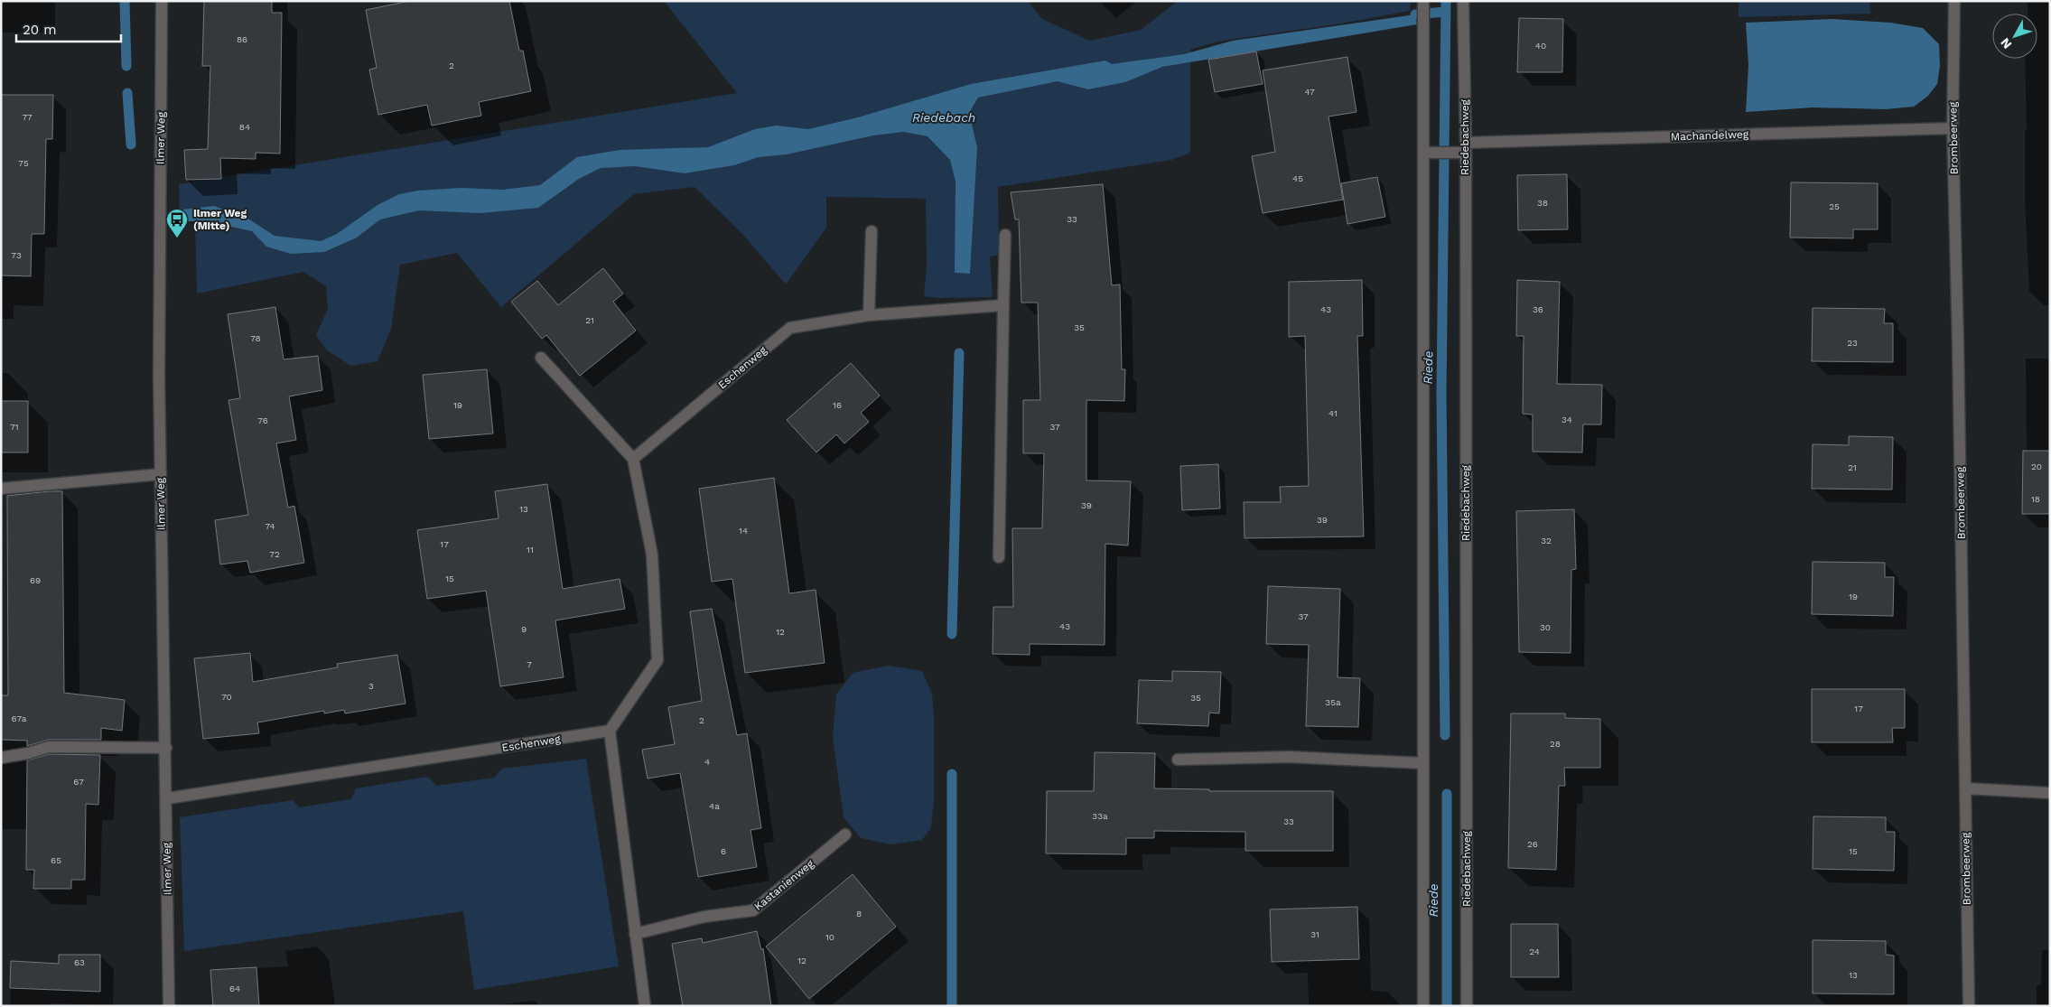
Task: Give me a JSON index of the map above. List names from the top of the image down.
{
  "streets": {
    "street": [
      "Machandelweg",
      "Riedebachweg",
      "Ilmer Weg",
      "Brombeerweg",
      "Eschenweg",
      "Kastanienweg"
    ]
  },
  "crossings": [
    ["Machandelweg", "Riedebachweg"],
    ["Machandelweg", "Brombeerweg"],
    ["Ilmer Weg", "Eschenweg"]
  ],
  "water": ["Riedebach", "Riede"],
  "places": {
    "bus stop": ["Ilmer Weg (Mitte)"]
  },
  "house_numbers": [
    "86",
    "40",
    "2",
    "47",
    "77",
    "84",
    "75",
    "45",
    "38",
    "25",
    "33",
    "73",
    "43",
    "36",
    "21",
    "35",
    "78",
    "23",
    "19",
    "16",
    "41",
    "34",
    "76",
    "71",
    "37",
    "20",
    "21",
    "18",
    "39",
    "13",
    "39",
    "74",
    "14",
    "32",
    "17",
    "11",
    "72",
    "15",
    "69",
    "19",
    "37",
    "43",
    "30",
    "9",
    "12",
    "7",
    "3",
    "70",
    "35",
    "35a",
    "17",
    "67a",
    "2",
    "28",
    "4",
    "67",
    "4a",
    "33a",
    "33",
    "26",
    "6",
    "15",
    "65",
    "8",
    "31",
    "10",
    "24",
    "12",
    "63",
    "13",
    "64"
  ],
  "scale_bar": "20 m",
  "north": "bottom left"
}
